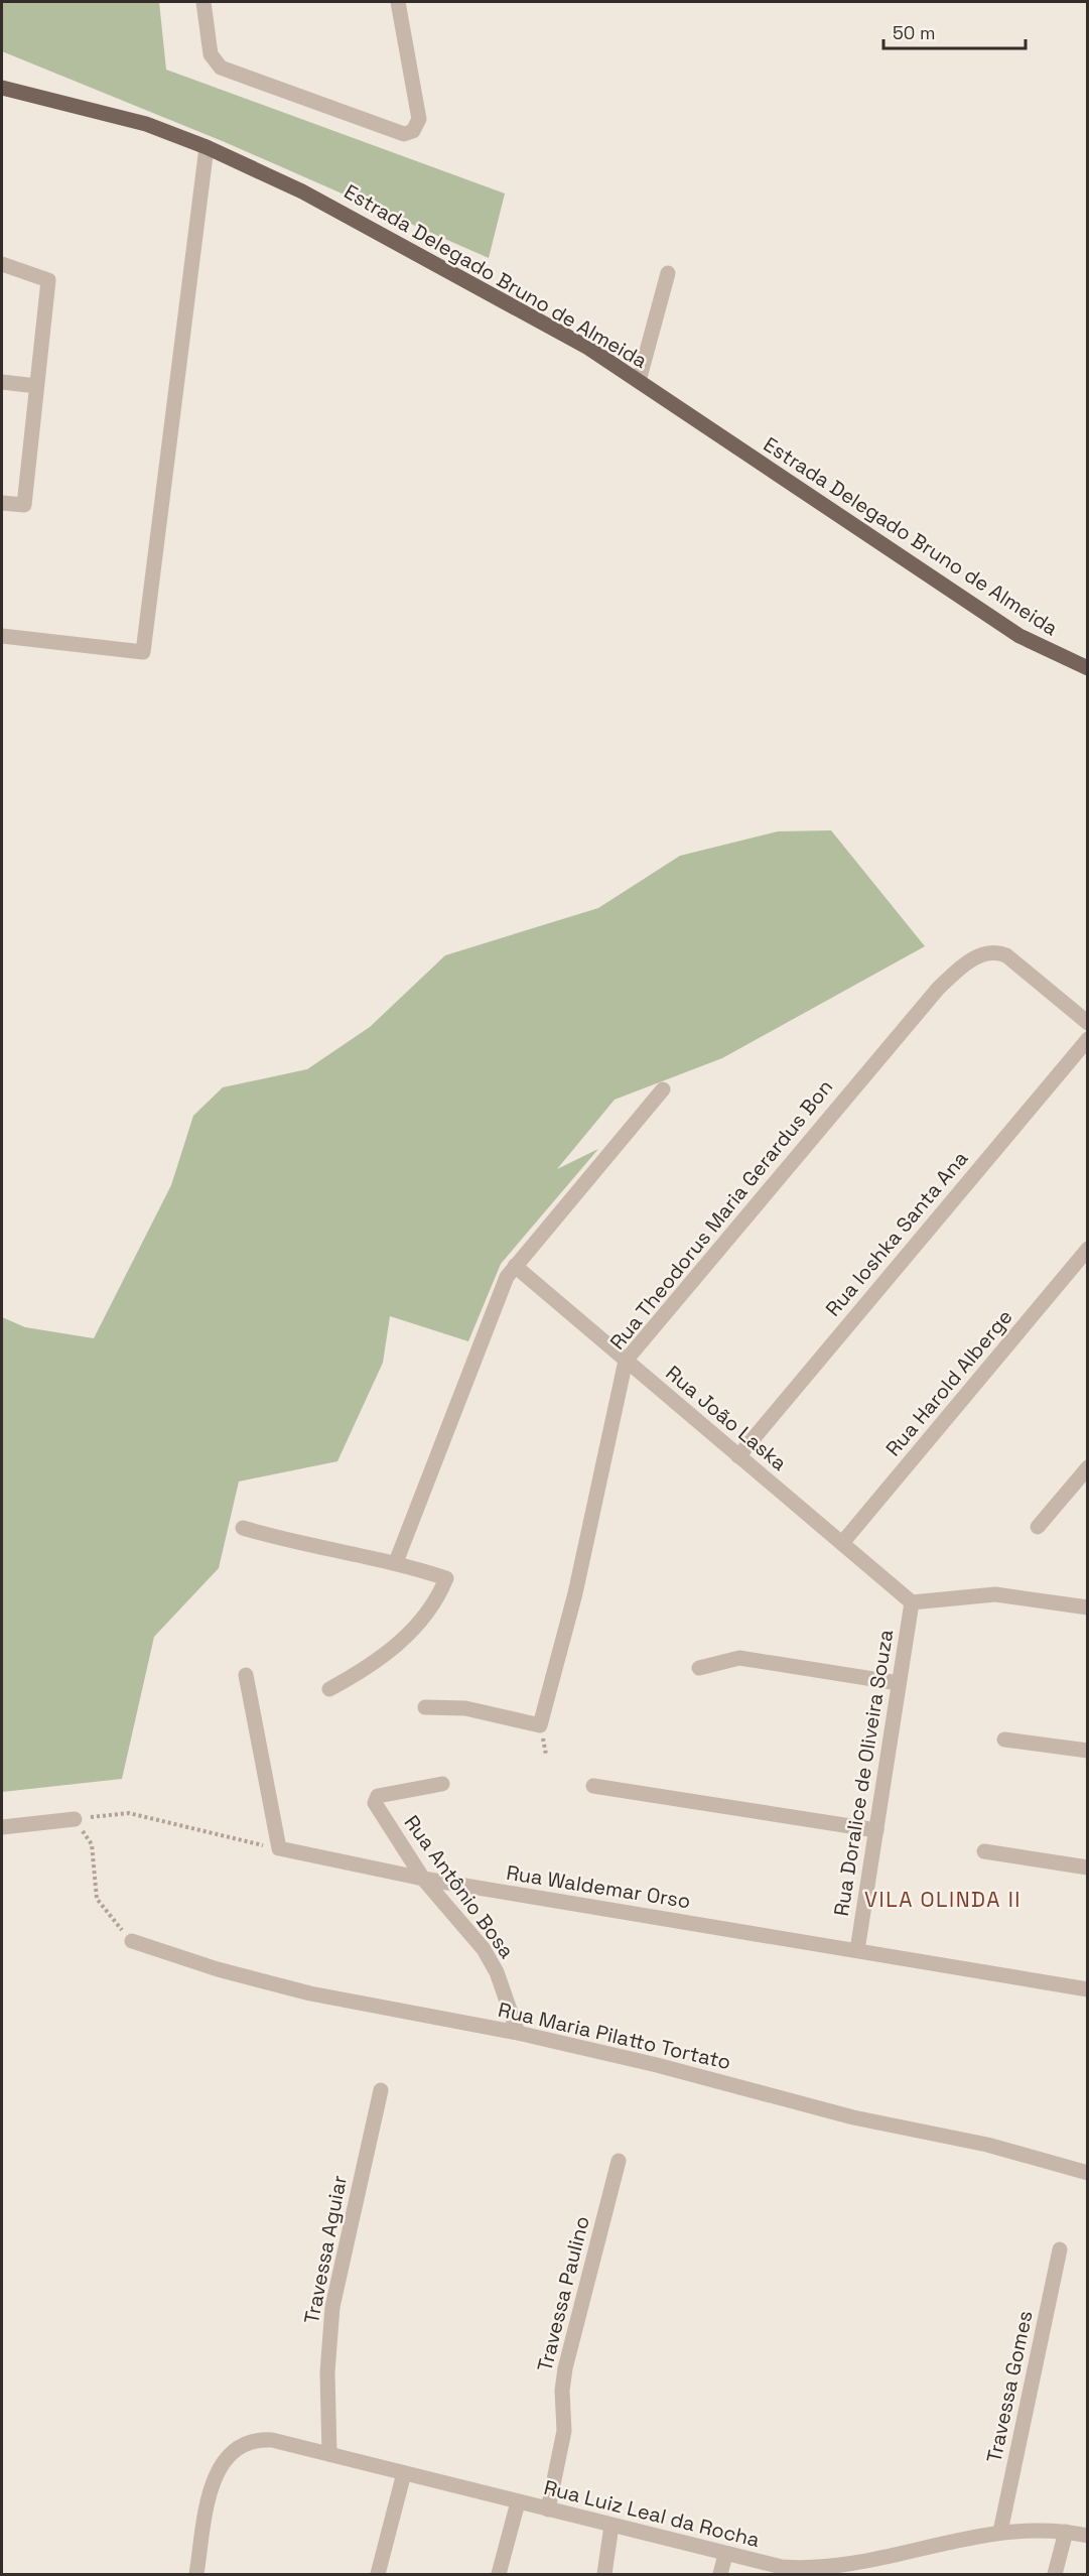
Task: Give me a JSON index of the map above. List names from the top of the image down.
{
  "streets": {
    "main road": ["Estrada Delegado Bruno de Almeida"],
    "street": [
      "Rua Theodorus Maria Gerardus Bon",
      "Rua Ioshka Santa Ana",
      "Rua Harold Alberge",
      "Rua João Laska",
      "Rua Doralice de Oliveira Souza",
      "Rua Antônio Bosa",
      "Rua Waldemar Orso",
      "Rua Maria Pilatto Tortato",
      "Travessa Aguiar",
      "Travessa Paulino",
      "Travessa Gomes",
      "Rua Luiz Leal da Rocha"
    ]
  },
  "crossings": [
    ["Rua Theodorus Maria Gerardus Bon", "Rua João Laska"],
    ["Rua Ioshka Santa Ana", "Rua João Laska"],
    ["Rua Harold Alberge", "Rua João Laska"],
    ["Rua João Laska", "Rua Doralice de Oliveira Souza"],
    ["Rua Doralice de Oliveira Souza", "Rua Waldemar Orso"],
    ["Rua Antônio Bosa", "Rua Waldemar Orso"],
    ["Rua Antônio Bosa", "Rua Maria Pilatto Tortato"],
    ["Travessa Aguiar", "Rua Luiz Leal da Rocha"],
    ["Travessa Paulino", "Rua Luiz Leal da Rocha"],
    ["Travessa Gomes", "Rua Luiz Leal da Rocha"]
  ],
  "districts": ["VILA OLINDA II"],
  "scale_bar": "50 m"
}
